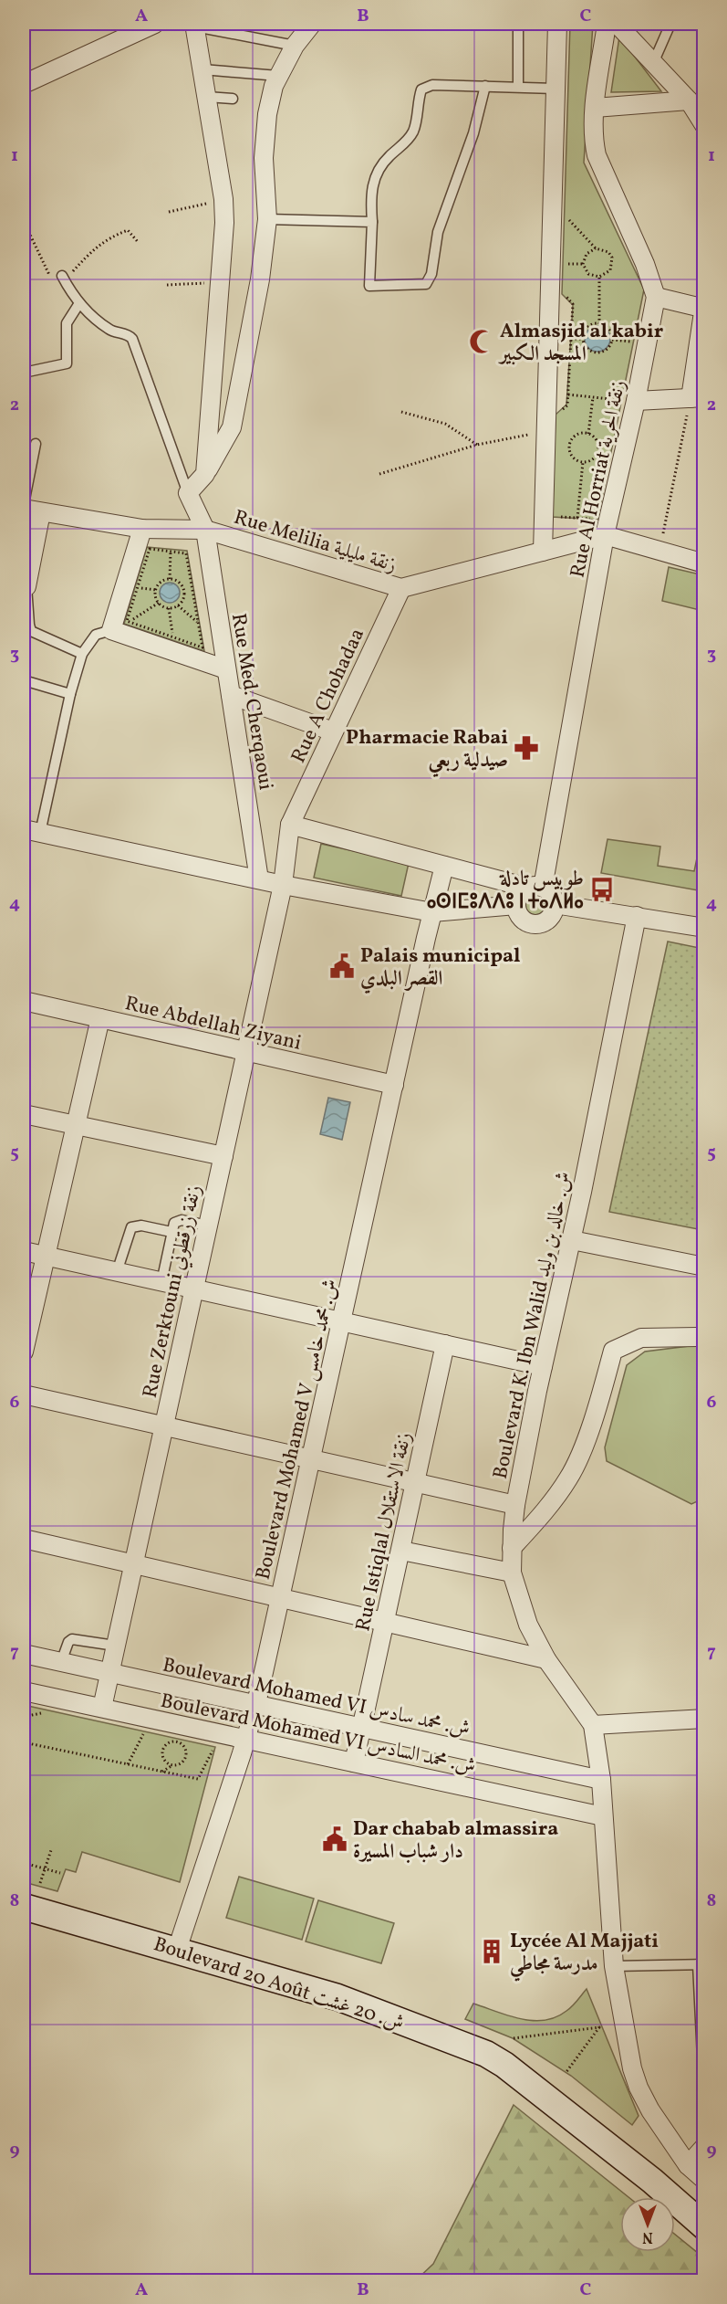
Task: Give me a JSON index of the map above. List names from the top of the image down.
{
  "streets": {
    "main road": ["Boulevard 20 Août ش. 20 غشت"],
    "street": [
      "Rue Al Horriat زنقة الحرية",
      "Rue Melilia زنقة مليلية",
      "Rue A Chohadaa",
      "Rue Med. Cherqaoui",
      "Rue Abdellah Ziyani",
      "Rue Zerktouni زنقة زرقطوني",
      "Boulevard K. Ibn Walid ش. خالد بن وليد",
      "Boulevard Mohamed V ش. محمد خامس",
      "Rue Istiqlal زنقة الاستقلال",
      "Boulevard Mohamed VI ش. محمد سادس",
      "Boulevard Mohamed VI ش. محمد السادس"
    ]
  },
  "crossings": [
    ["Rue Al Horriat زنقة الحرية", "Rue Melilia زنقة مليلية"],
    ["Rue Melilia زنقة مليلية", "Rue A Chohadaa"],
    ["Rue Melilia زنقة مليلية", "Rue Med. Cherqaoui"],
    ["Rue A Chohadaa", "Rue Zerktouni زنقة زرقطوني"],
    ["Rue Abdellah Ziyani", "Rue Zerktouni زنقة زرقطوني"],
    ["Rue Abdellah Ziyani", "Boulevard Mohamed V ش. محمد خامس"],
    ["Rue Zerktouni زنقة زرقطوني", "Boulevard Mohamed VI ش. محمد سادس"],
    ["Rue Zerktouni زنقة زرقطوني", "Boulevard Mohamed VI ش. محمد السادس"],
    ["Boulevard Mohamed V ش. محمد خامس", "Boulevard Mohamed VI ش. محمد سادس"],
    ["Boulevard Mohamed V ش. محمد خامس", "Boulevard Mohamed VI ش. محمد السادس"],
    ["Boulevard Mohamed V ش. محمد خامس", "Boulevard 20 Août ش. 20 غشت"],
    ["Rue Istiqlal زنقة الاستقلال", "Boulevard Mohamed VI ش. محمد سادس"],
    ["Rue Istiqlal زنقة الاستقلال", "Boulevard Mohamed VI ش. محمد السادس"]
  ],
  "places": {
    "mosque": ["Almasjid al kabir المسجد الكبير"],
    "pharmacy": ["Pharmacie Rabai صيدلية ربعي"],
    "bus stop": ["طوبيس تادلة ⴰⵙⵏⵎⵓⴷⴷⵓ ⵏ ⵜⴰⴷⵍⴰ"],
    "public building": ["Palais municipal القصر البلدي", "Dar chabab almassira دار شباب المسيرة"],
    "building": ["Lycée Al Majjati مدرسة مجاطي"]
  },
  "north": "bottom",
  "grid": {
    "columns": ["A", "B", "C"],
    "rows": [
      "1",
      "2",
      "3",
      "4",
      "5",
      "6",
      "7",
      "8",
      "9"
    ]
  }
}
